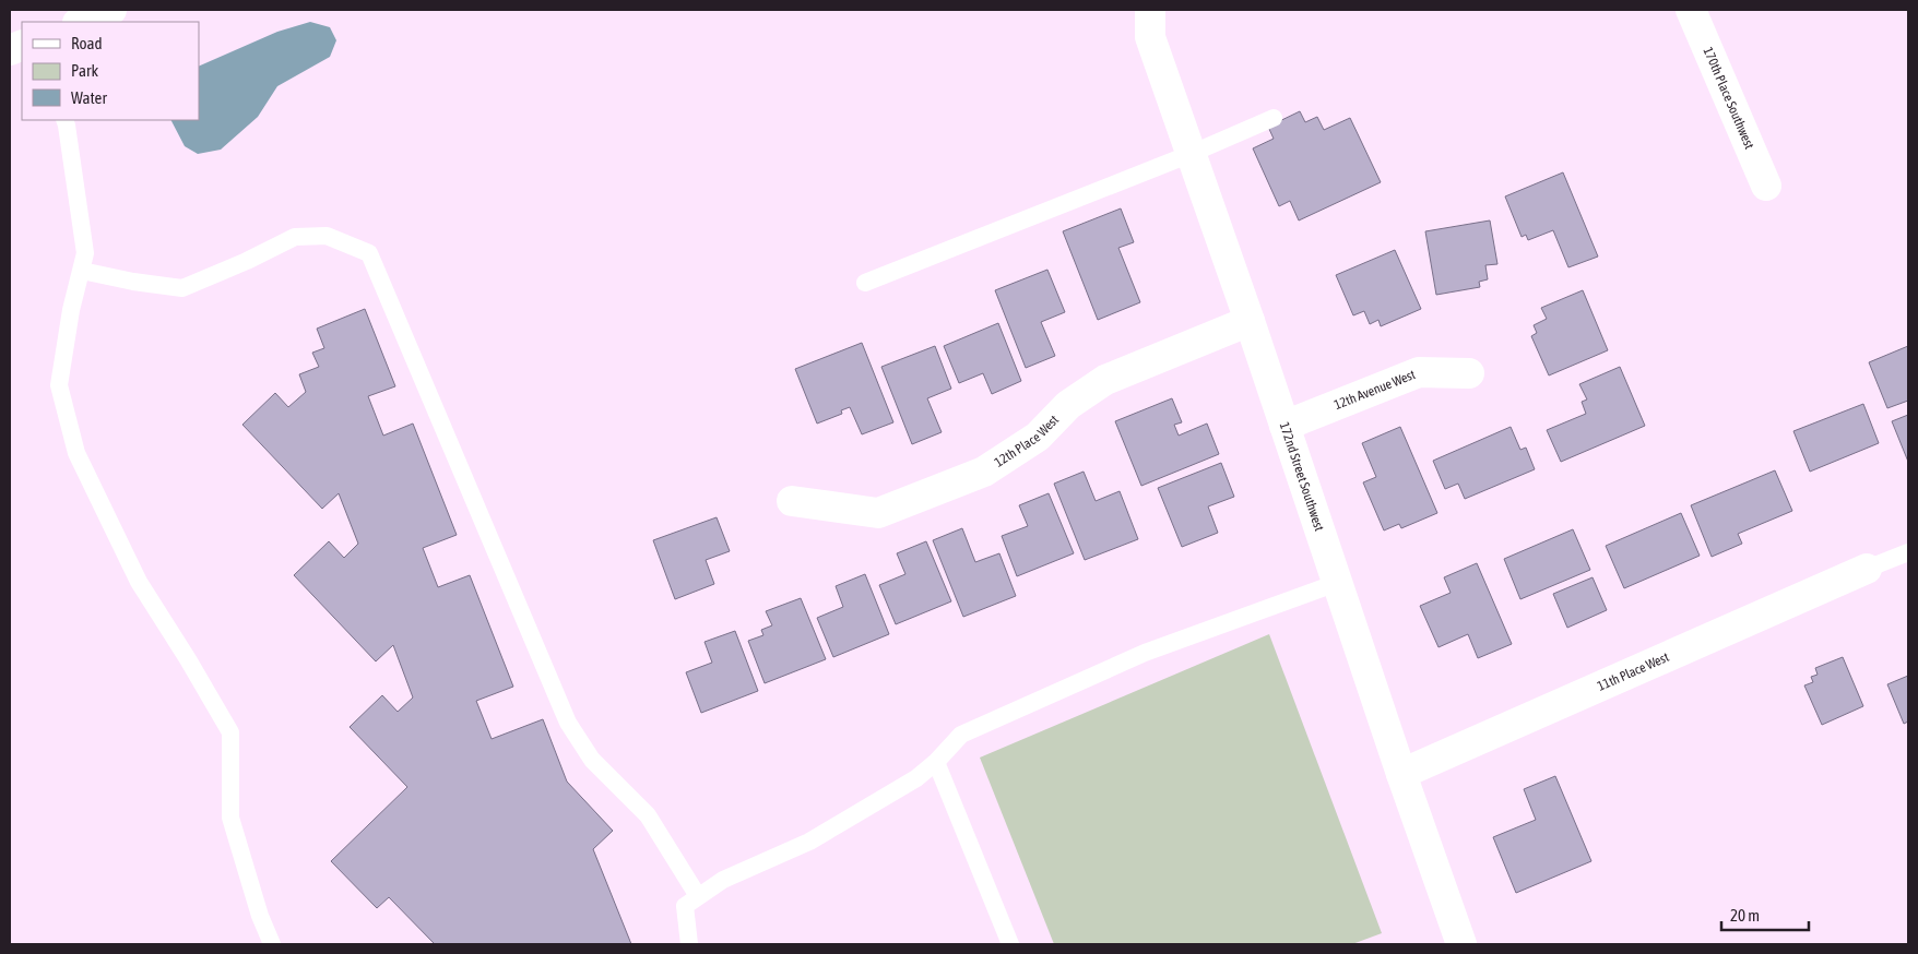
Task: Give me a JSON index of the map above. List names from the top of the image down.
{
  "streets": {
    "street": [
      "170th Place Southwest",
      "12th Avenue West",
      "12th Place West",
      "172nd Street Southwest",
      "11th Place West"
    ]
  },
  "crossings": [
    ["12th Avenue West", "172nd Street Southwest"],
    ["12th Place West", "172nd Street Southwest"],
    ["172nd Street Southwest", "11th Place West"]
  ],
  "legend": ["Road", "Park", "Water"],
  "scale_bar": "20 m"
}
